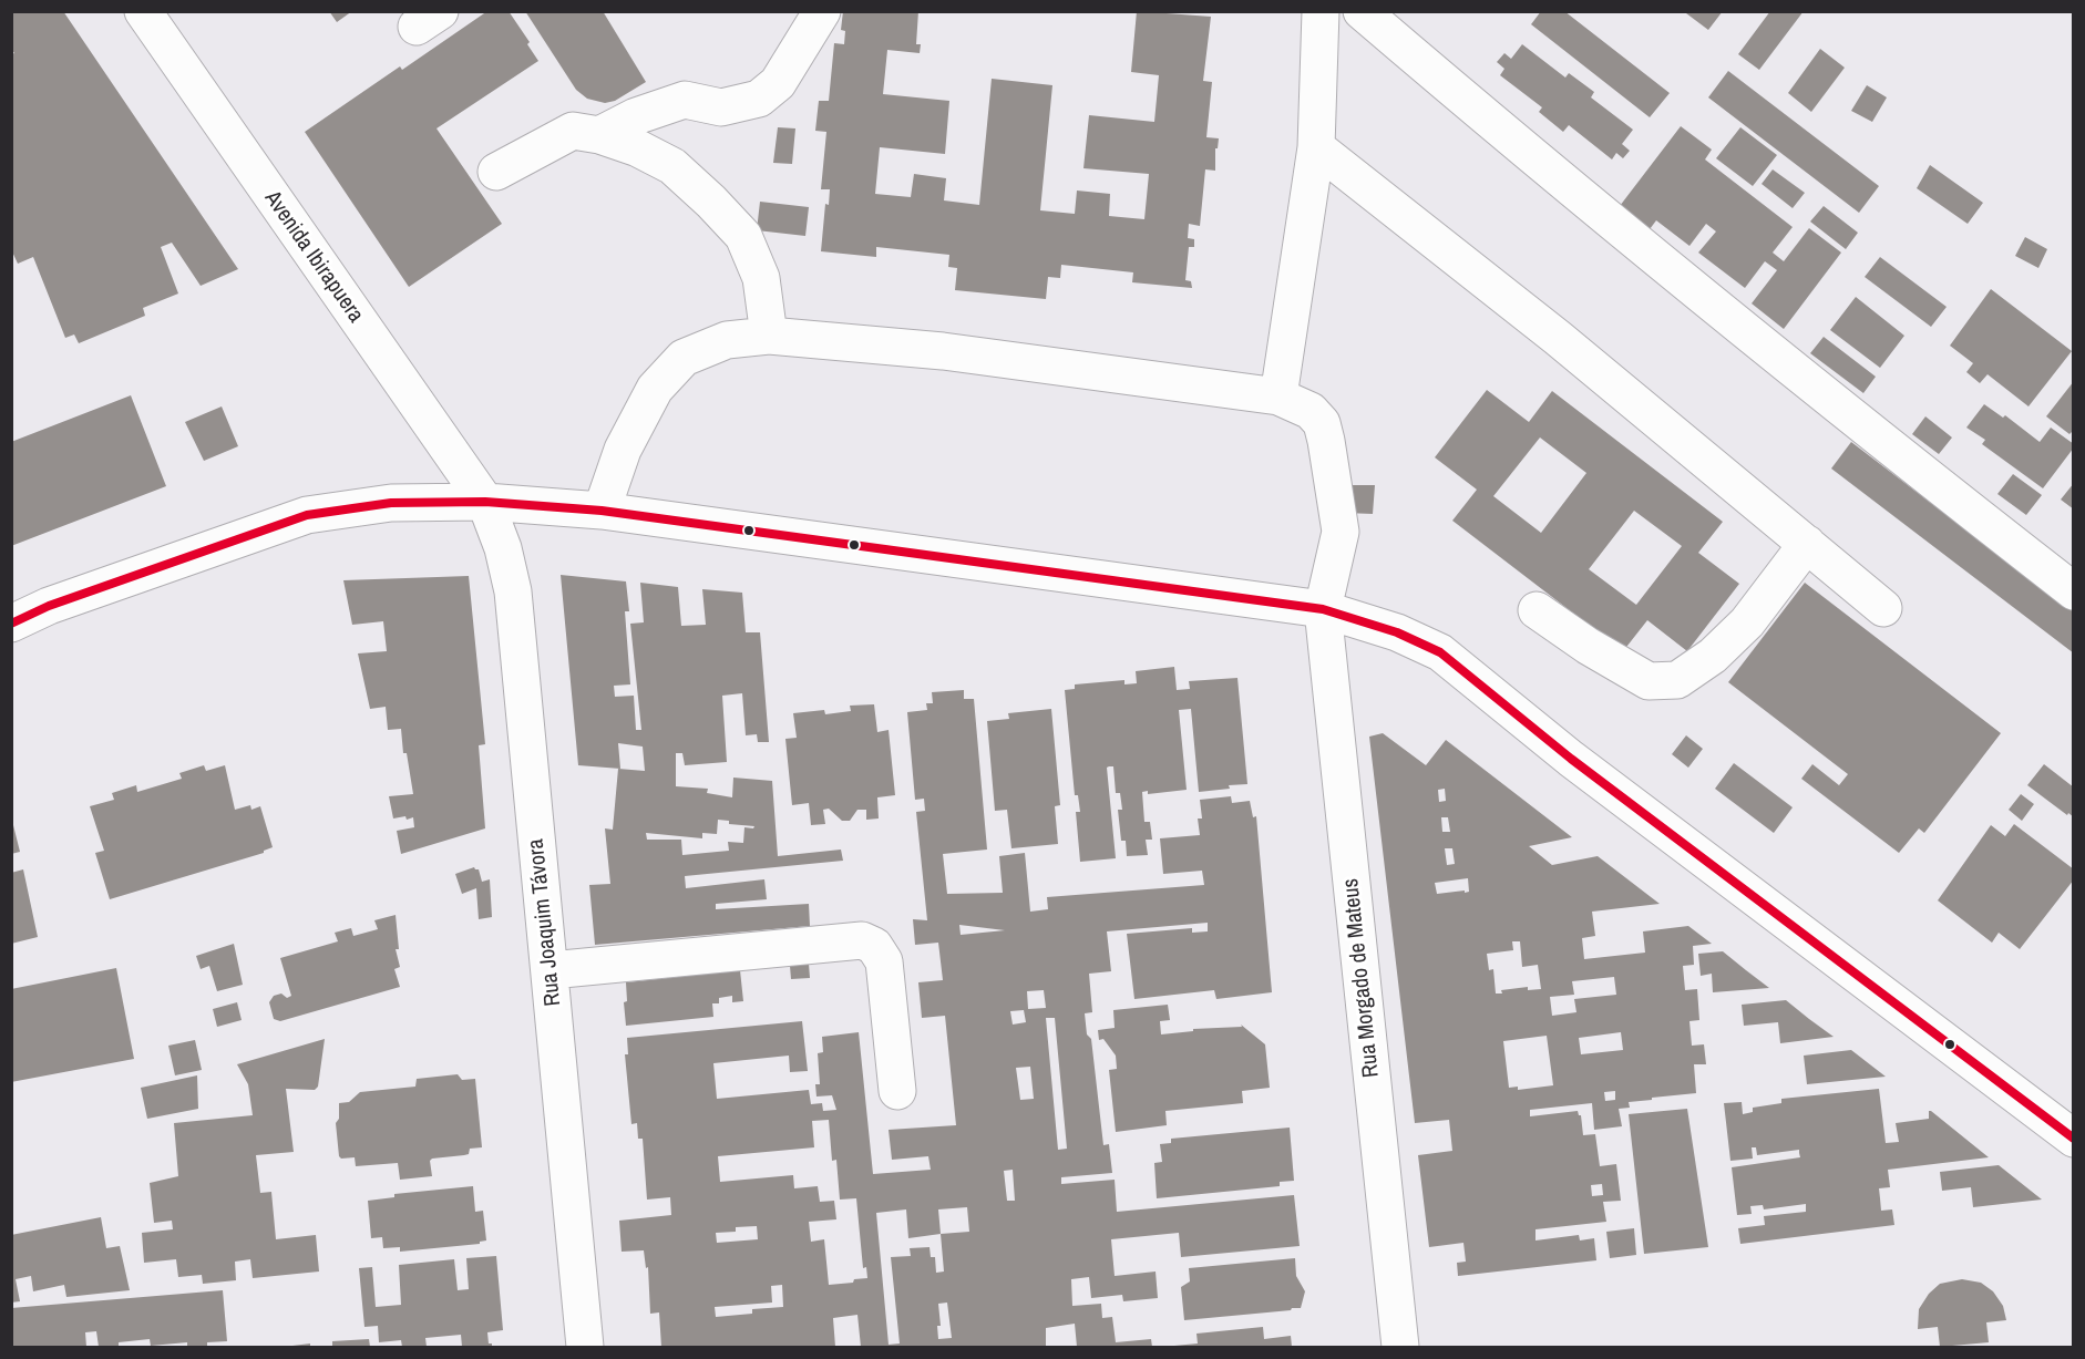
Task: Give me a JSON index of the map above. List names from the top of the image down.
{
  "streets": {
    "street": ["Avenida Ibirapuera", "Rua Joaquim Távora", "Rua Morgado de Mateus"]
  },
  "crossings": [
    ["Avenida Ibirapuera", "Rua Joaquim Távora"]
  ]
}
